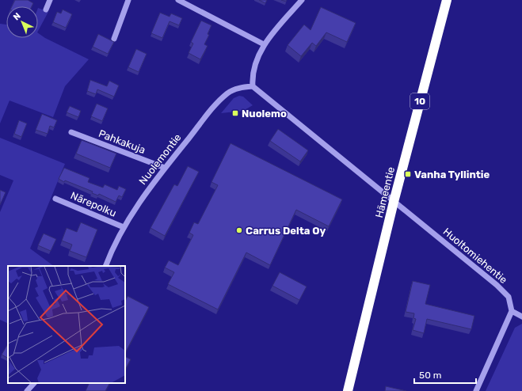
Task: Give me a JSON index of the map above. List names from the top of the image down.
{
  "streets": {
    "highway": ["10", "Hämeentie"],
    "street": [
      "Pahkakuja",
      "Nuolemontie",
      "Närepolku",
      "Huoltomiehentie"
    ]
  },
  "crossings": [
    ["Pahkakuja", "Nuolemontie"],
    ["Nuolemontie", "Närepolku"],
    ["Hämeentie", "Huoltomiehentie"]
  ],
  "places": {
    "transit": ["Nuolemo", "Vanha Tyllintie"],
    "other": ["Carrus Delta Oy"]
  },
  "scale_bar": "50 m",
  "north": "top left"
}
